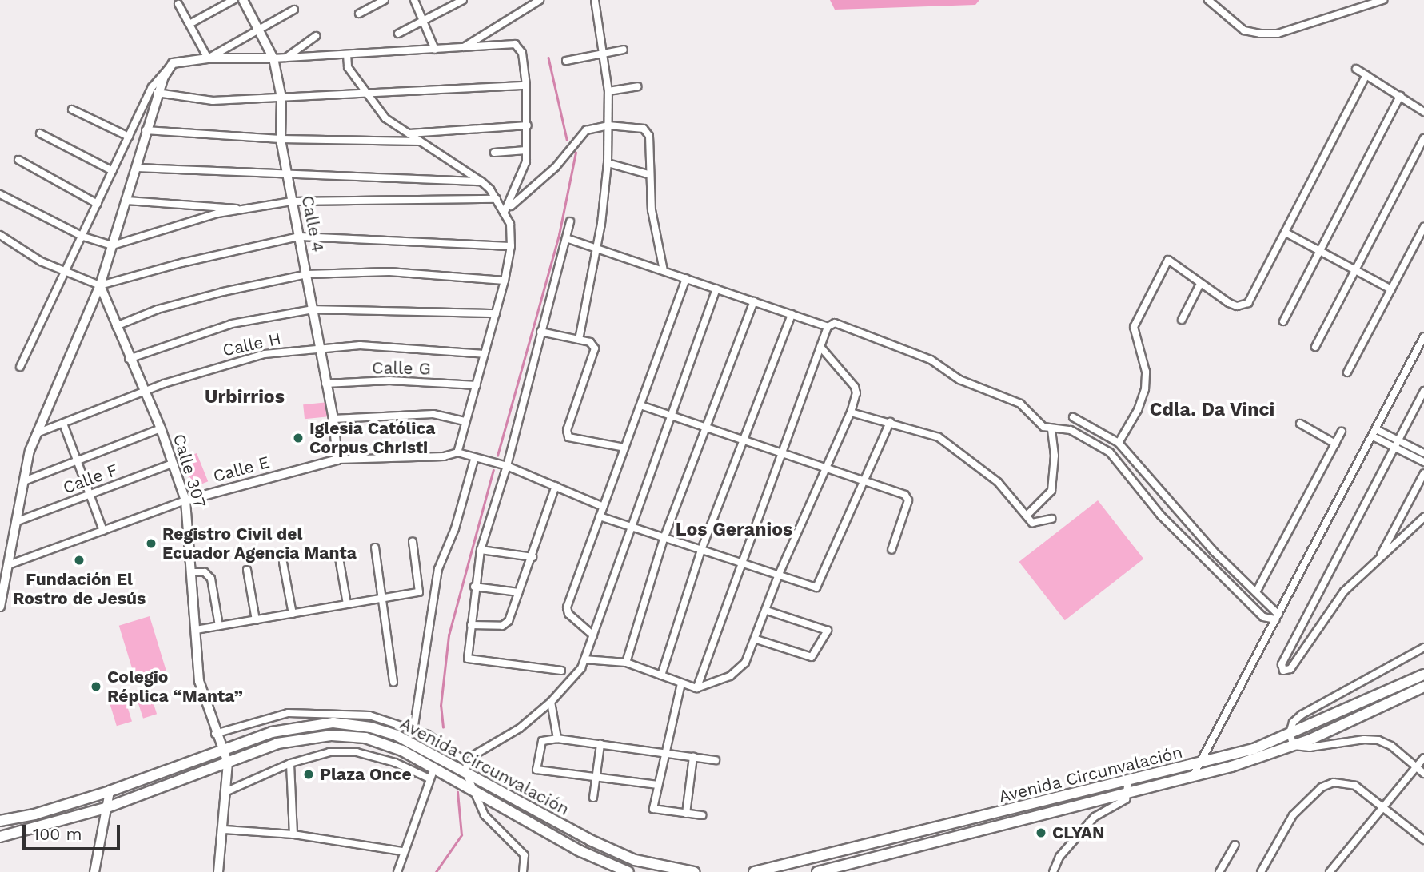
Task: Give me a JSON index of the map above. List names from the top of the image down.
{
  "streets": {
    "highway": ["Avenida Circunvalación"],
    "street": [
      "Calle 4",
      "Calle H",
      "Calle G",
      "Calle E",
      "Calle 307",
      "Calle F"
    ]
  },
  "crossings": [
    ["Calle 4", "Calle H"],
    ["Calle 4", "Calle G"],
    ["Calle 4", "Calle E"],
    ["Calle H", "Calle 307"],
    ["Calle E", "Calle 307"],
    ["Calle 307", "Calle F"],
    ["Calle 307", "Avenida Circunvalación"]
  ],
  "districts": ["Urbirrios", "Cdla. Da Vinci", "Los Geranios"],
  "places": [
    "Iglesia Católica Corpus Christi",
    "Registro Civil del Ecuador Agencia Manta",
    "Fundación El Rostro de Jesús",
    "Colegio Réplica “Manta”",
    "Plaza Once",
    "CLYAN"
  ],
  "scale_bar": "100 m"
}
